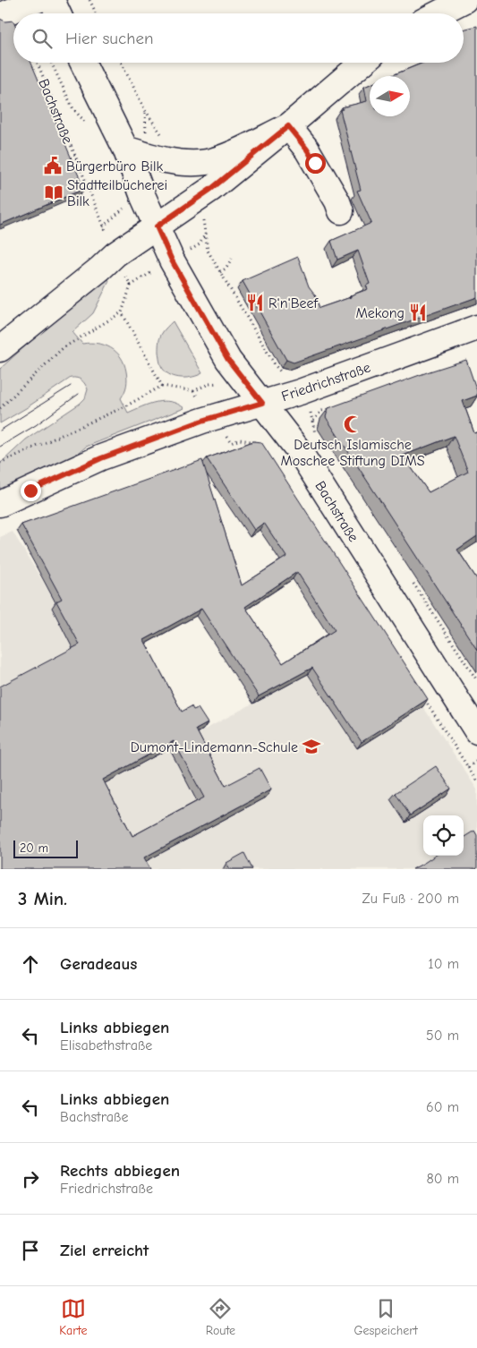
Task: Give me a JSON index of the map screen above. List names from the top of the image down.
{
  "streets": {
    "main road": ["Bachstraße", "Friedrichstraße"]
  },
  "crossings": [
    ["Bachstraße", "Friedrichstraße"]
  ],
  "places": {
    "public building": ["Bürgerbüro Bilk"],
    "library": ["Stadtteilbücherei Bilk"],
    "restaurant": ["R'n'Beef", "Mekong"],
    "mosque": ["Deutsch Islamische Moschee Stiftung DIMS"],
    "school or university": ["Dumont-Lindemann-Schule"]
  },
  "scale_bar": "20 m",
  "north": "right",
  "page": {
    "search": "Hier suchen",
    "scale": "20 m",
    "heading": ["3 Min.", "Zu Fuß · 200 m"],
    "list": [
      ["Geradeaus", "10 m"],
      ["Links abbiegen", "Elisabethstraße", "50 m"],
      ["Links abbiegen", "Bachstraße", "60 m"],
      ["Rechts abbiegen", "Friedrichstraße", "80 m"],
      "Ziel erreicht"
    ],
    "nav": ["Karte", "Route", "Gespeichert"]
  }
}
